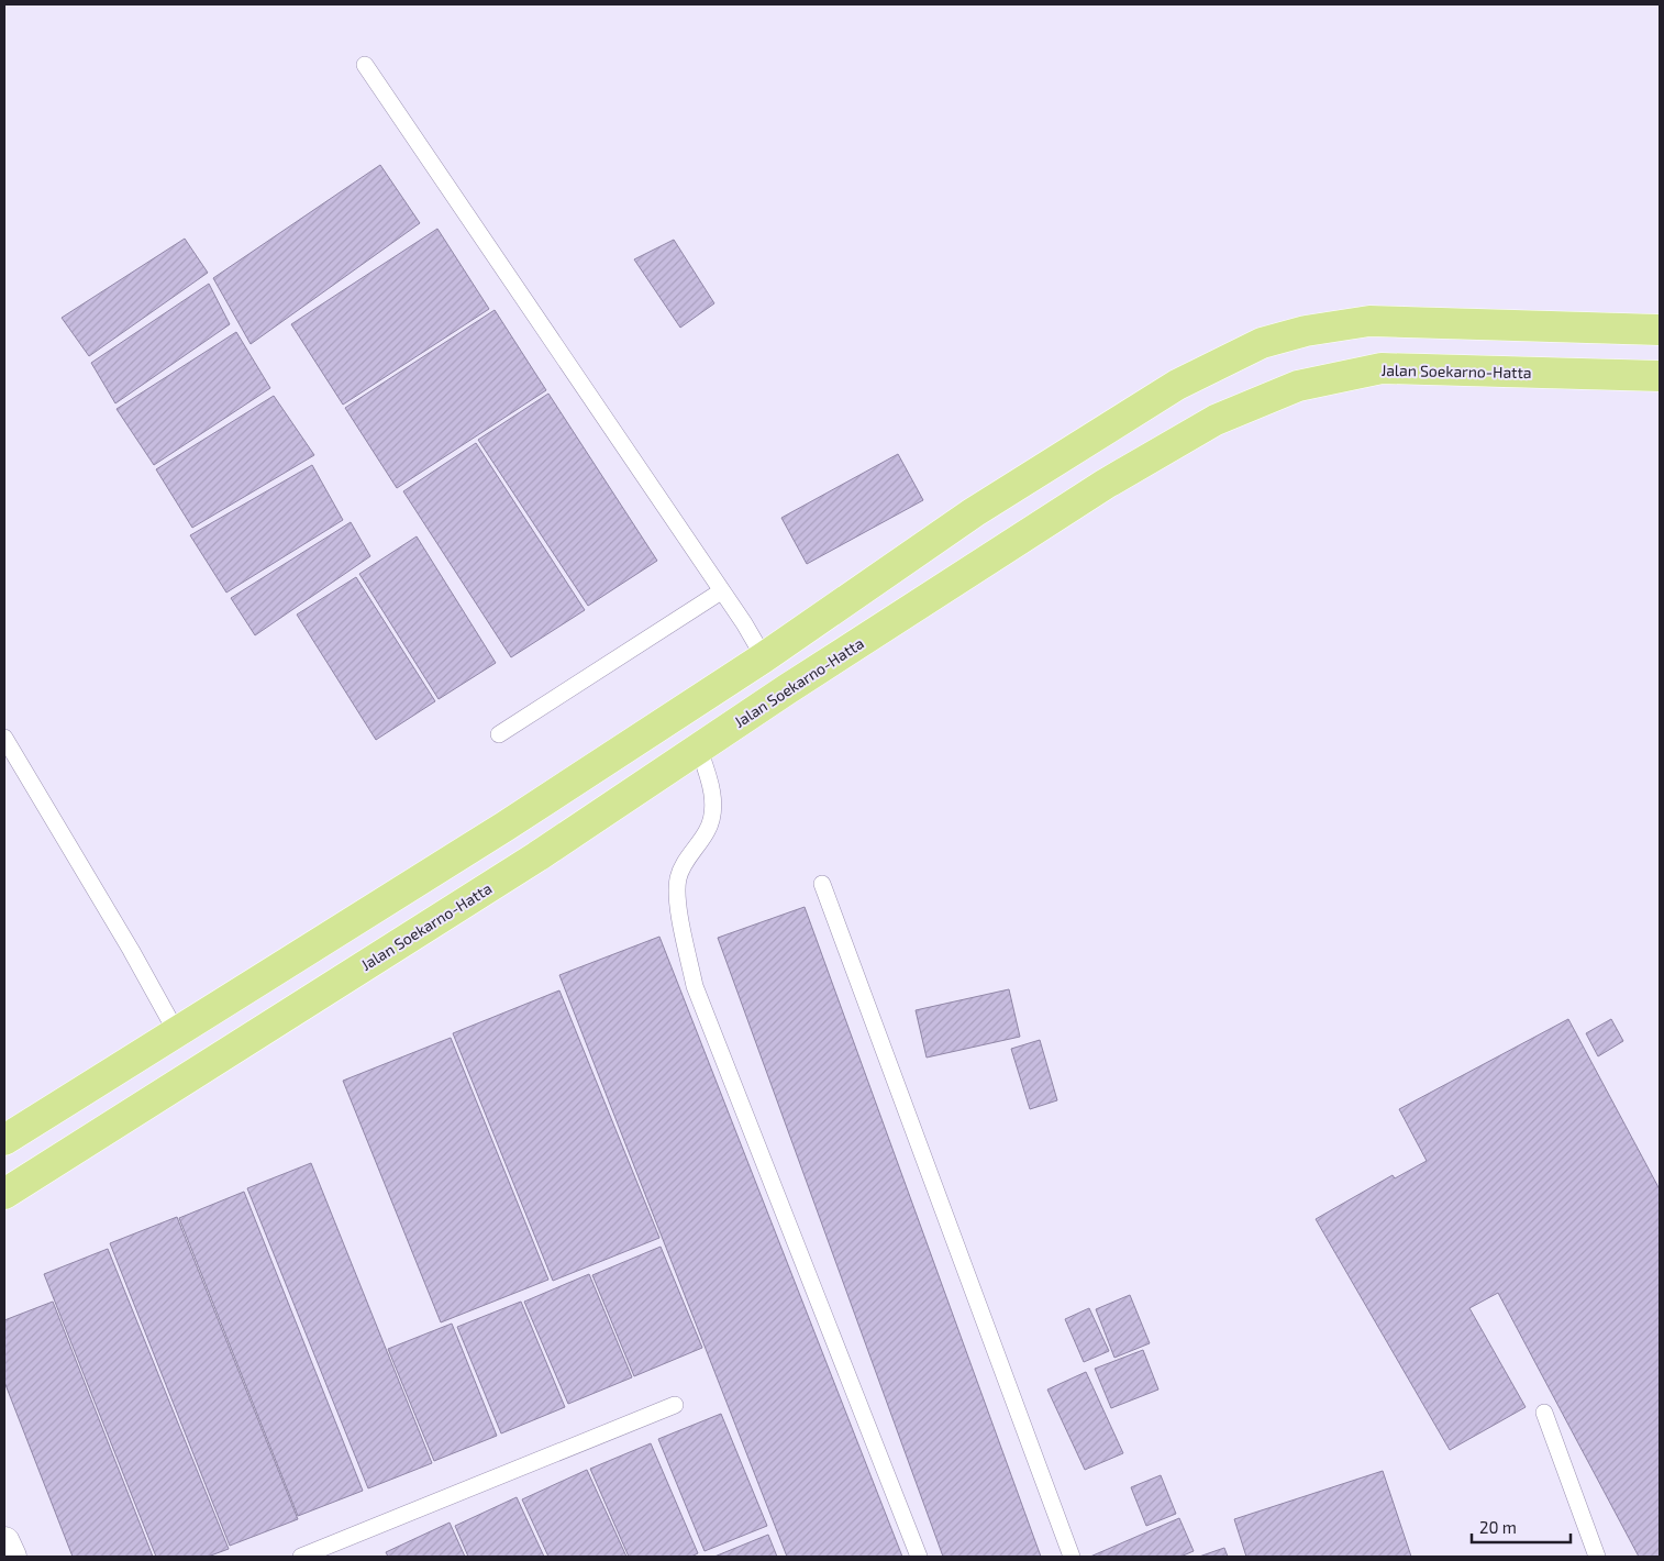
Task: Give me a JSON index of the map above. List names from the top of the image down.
{
  "streets": {
    "main road": ["Jalan Soekarno-Hatta"]
  },
  "scale_bar": "20 m"
}
